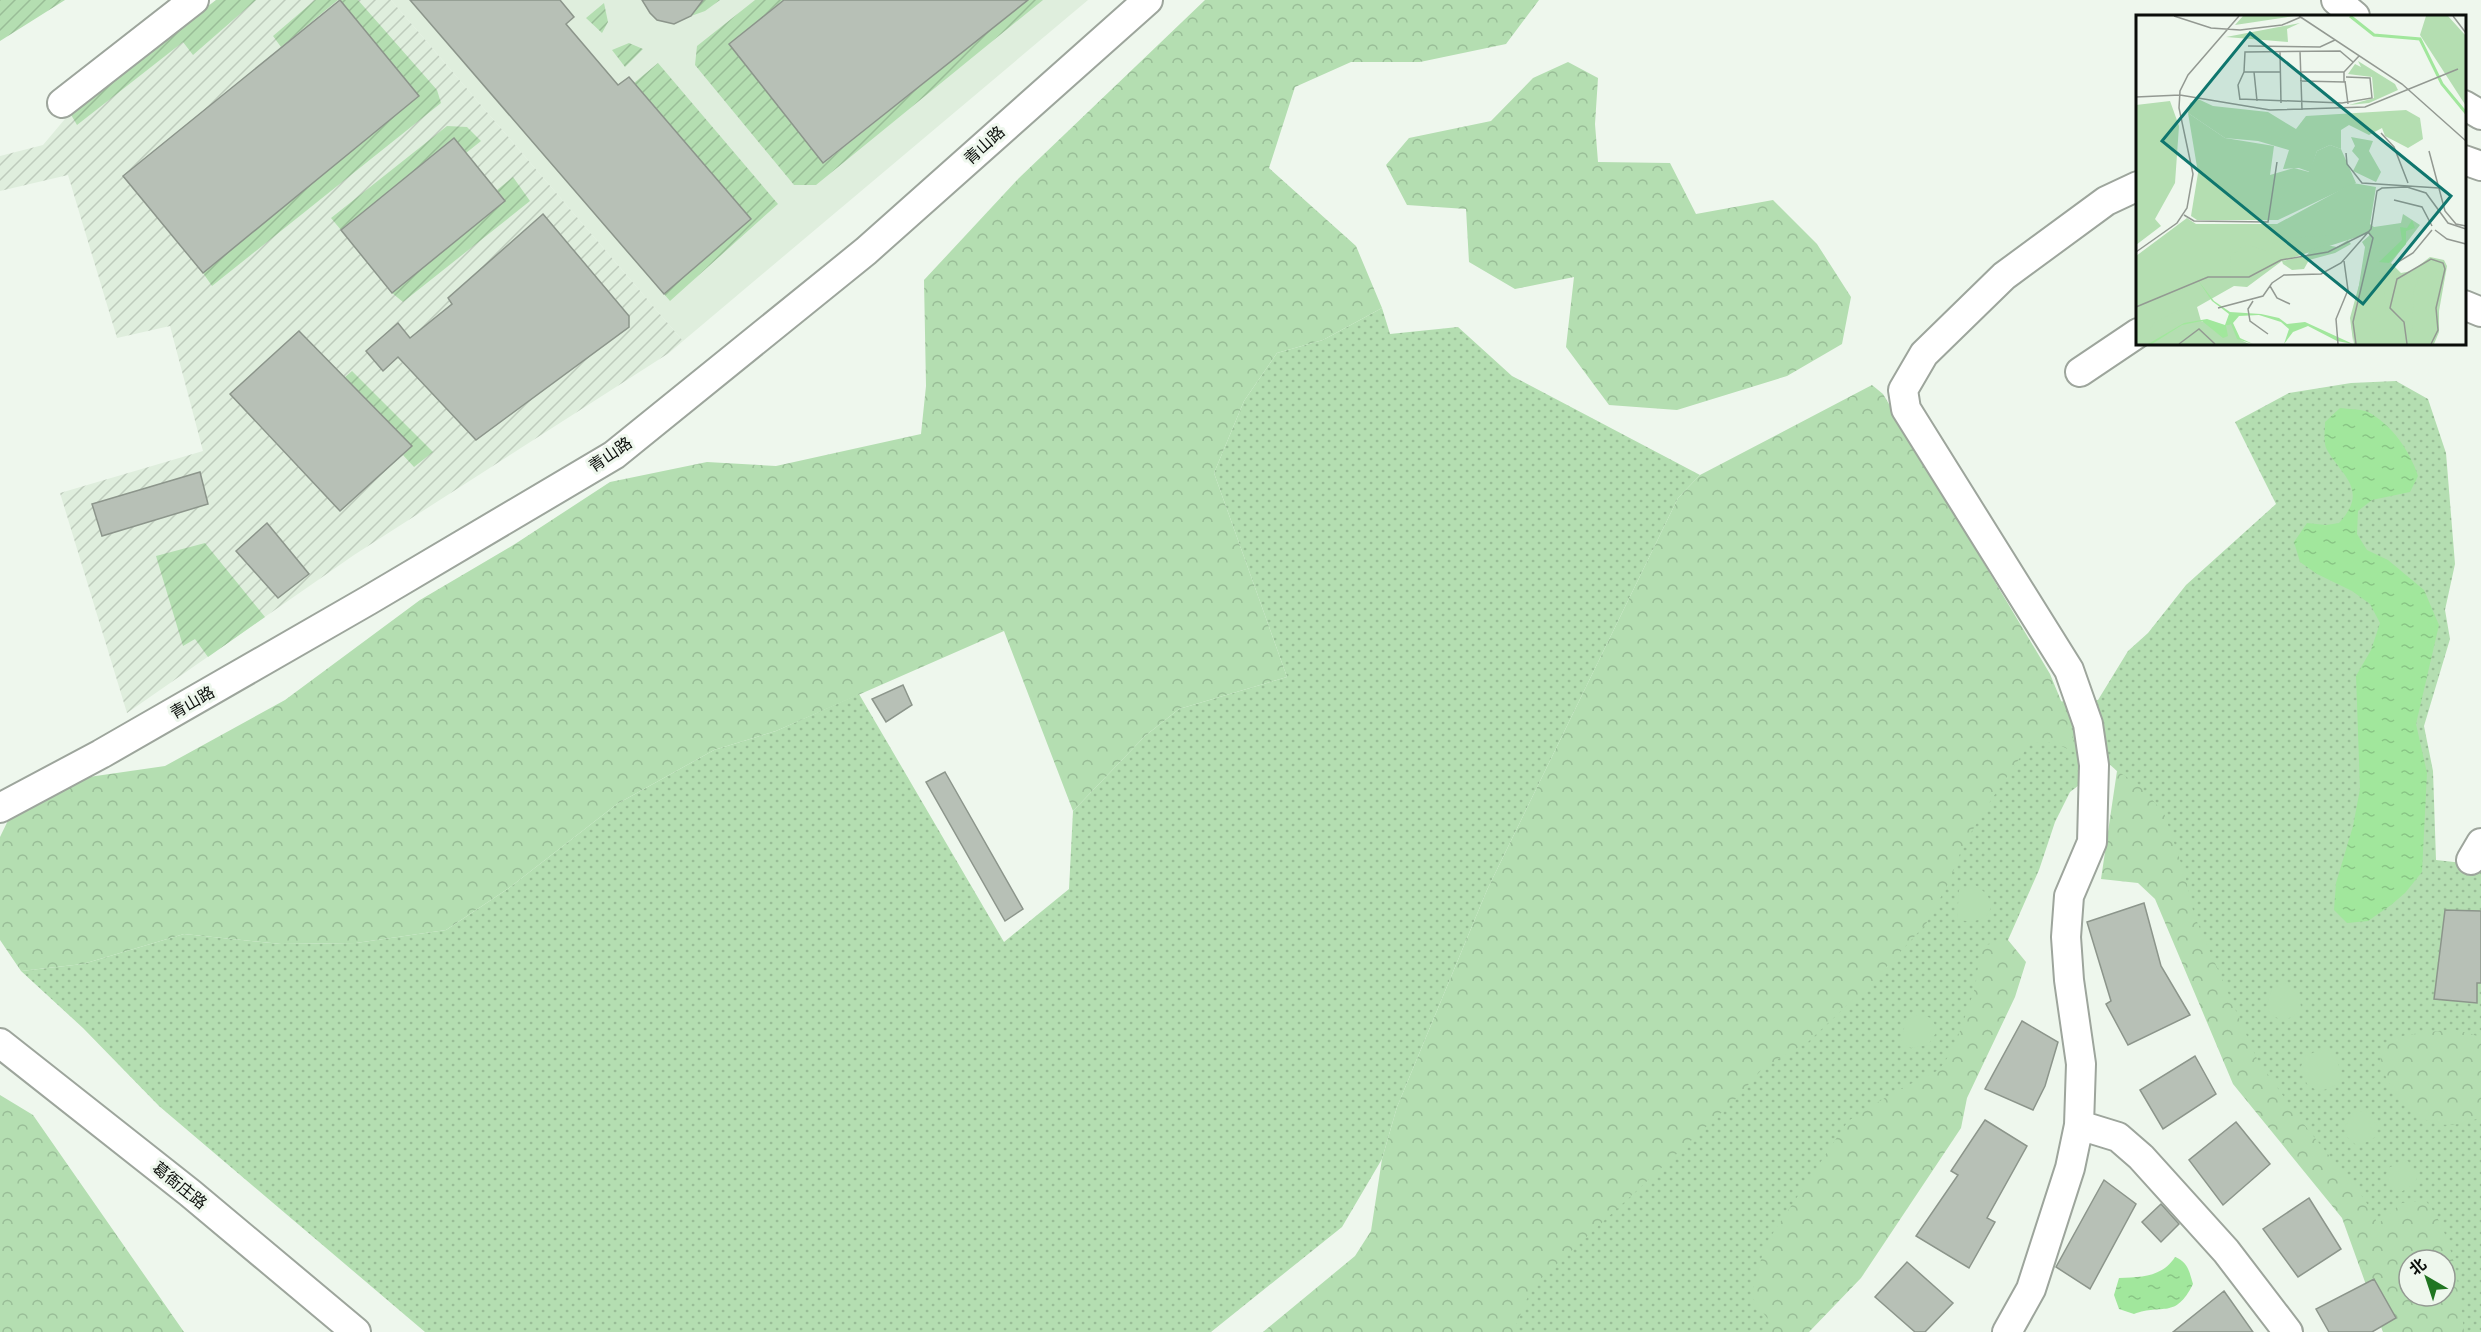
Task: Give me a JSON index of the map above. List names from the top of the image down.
{
  "streets": {
    "street": ["青山路", "葛衙庄路"]
  },
  "north": "top left"
}
